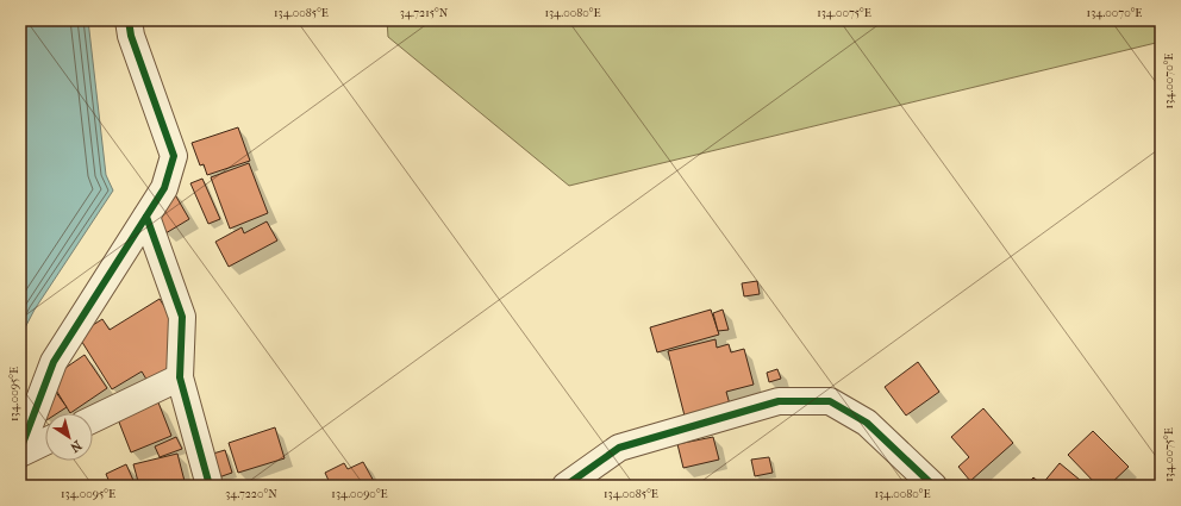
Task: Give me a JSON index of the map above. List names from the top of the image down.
{
  "north": "bottom right",
  "coordinates": [
    "134.0085°E",
    "34.7215°N",
    "134.0080°E",
    "134.0075°E",
    "134.0070°E",
    "134.0095°E",
    "34.7220°N",
    "134.0090°E"
  ]
}
